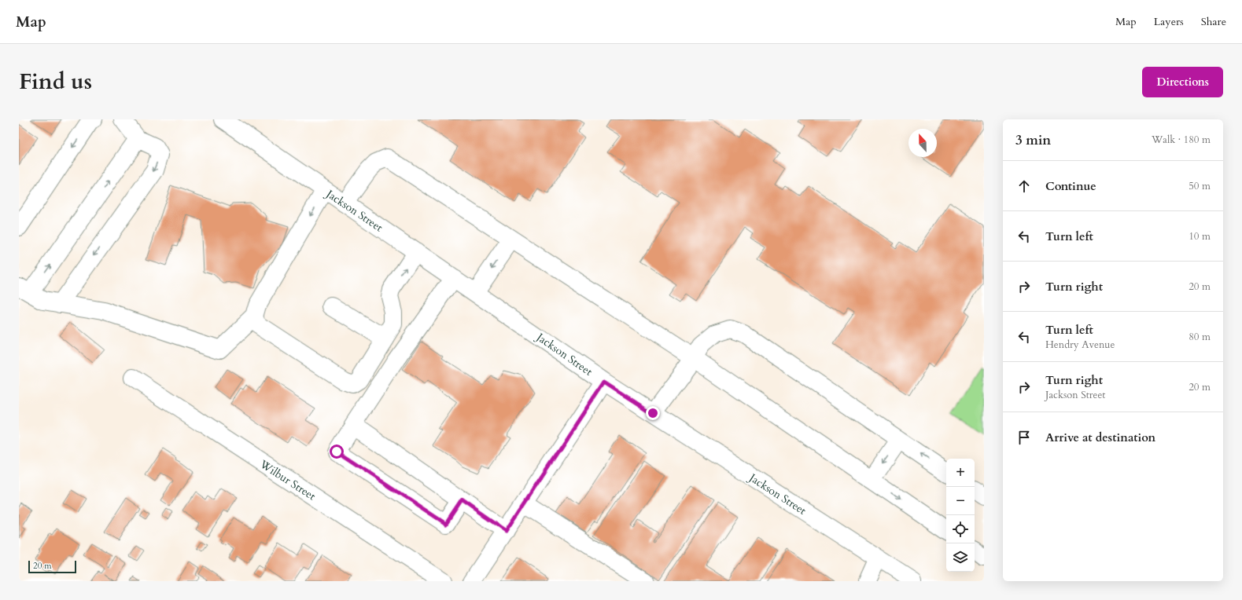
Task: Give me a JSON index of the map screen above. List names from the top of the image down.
{
  "streets": {
    "street": ["Jackson Street", "Wilbur Street"]
  },
  "scale_bar": "20 m",
  "north": "top",
  "page": {
    "header": "Map",
    "nav": ["Map", "Layers", "Share"],
    "title": "Find us",
    "buttons": "Directions",
    "heading": ["3 min", "Walk · 180 m"],
    "list": [
      ["Continue", "50 m"],
      ["Turn left", "10 m"],
      ["Turn right", "20 m"],
      ["Turn left", "Hendry Avenue", "80 m"],
      ["Turn right", "Jackson Street", "20 m"],
      "Arrive at destination"
    ],
    "map_buttons": ["+", "−"],
    "scale": "20 m"
  }
}
